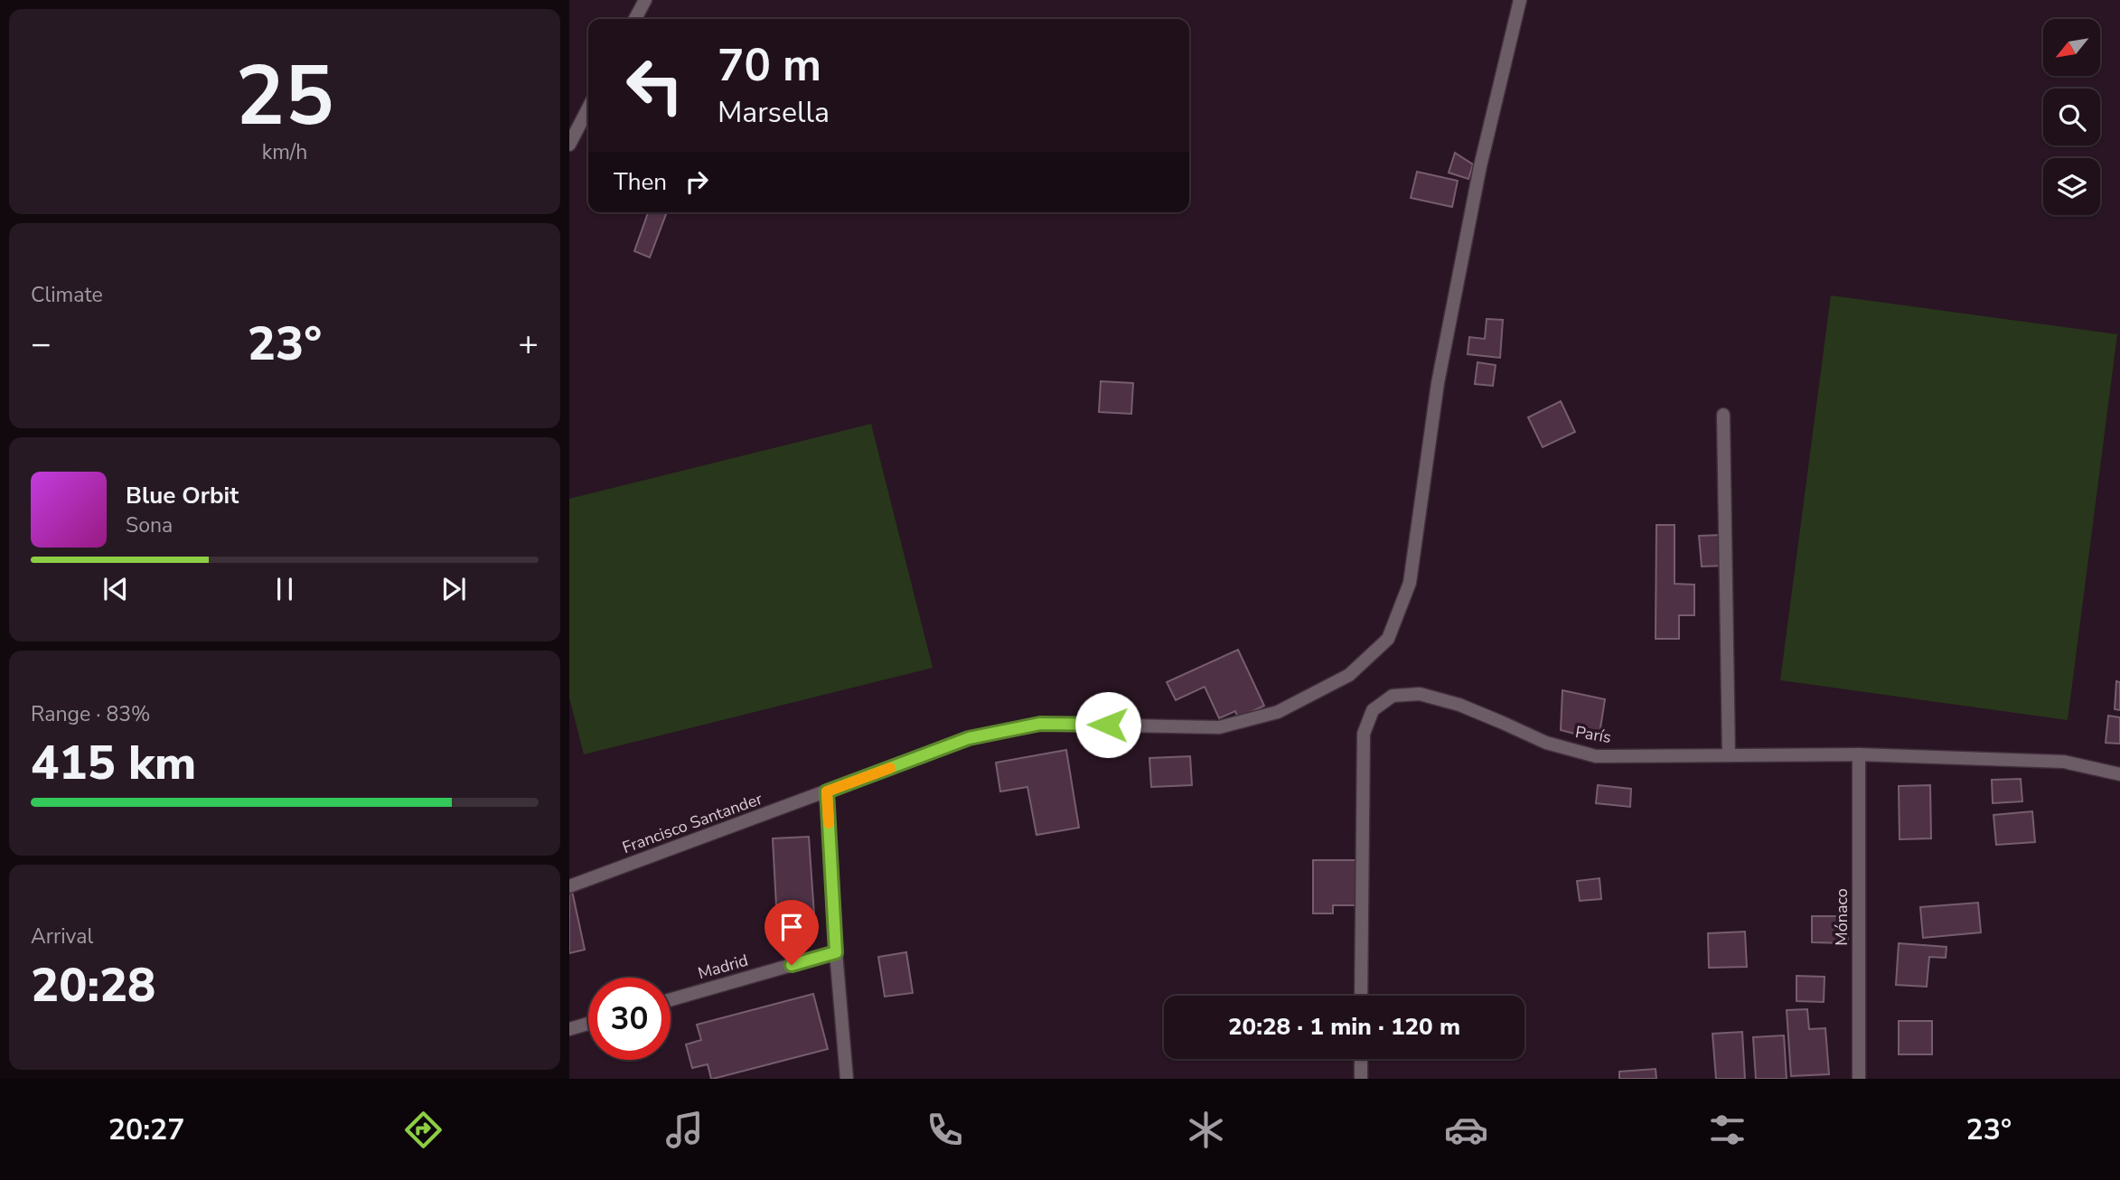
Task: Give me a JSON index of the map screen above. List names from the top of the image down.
{
  "streets": {
    "street": [
      "París",
      "Francisco Santander",
      "Mónaco",
      "Madrid"
    ]
  },
  "crossings": [
    ["París", "Mónaco"]
  ],
  "north": "bottom left",
  "page": {
    "tile": [
      ["25", "km/h"],
      "Climate",
      ["Range · 83%", "415 km"],
      ["Arrival", "20:28"]
    ],
    "turn": ["70 m", "Marsella"],
    "then": "Then",
    "heat": ["−", "23°", "+"],
    "song": ["Blue Orbit", "Sona"],
    "limit": "30",
    "trip": "20:28 · 1 min · 120 m",
    "tabs": ["20:27", "23°"]
  }
}
